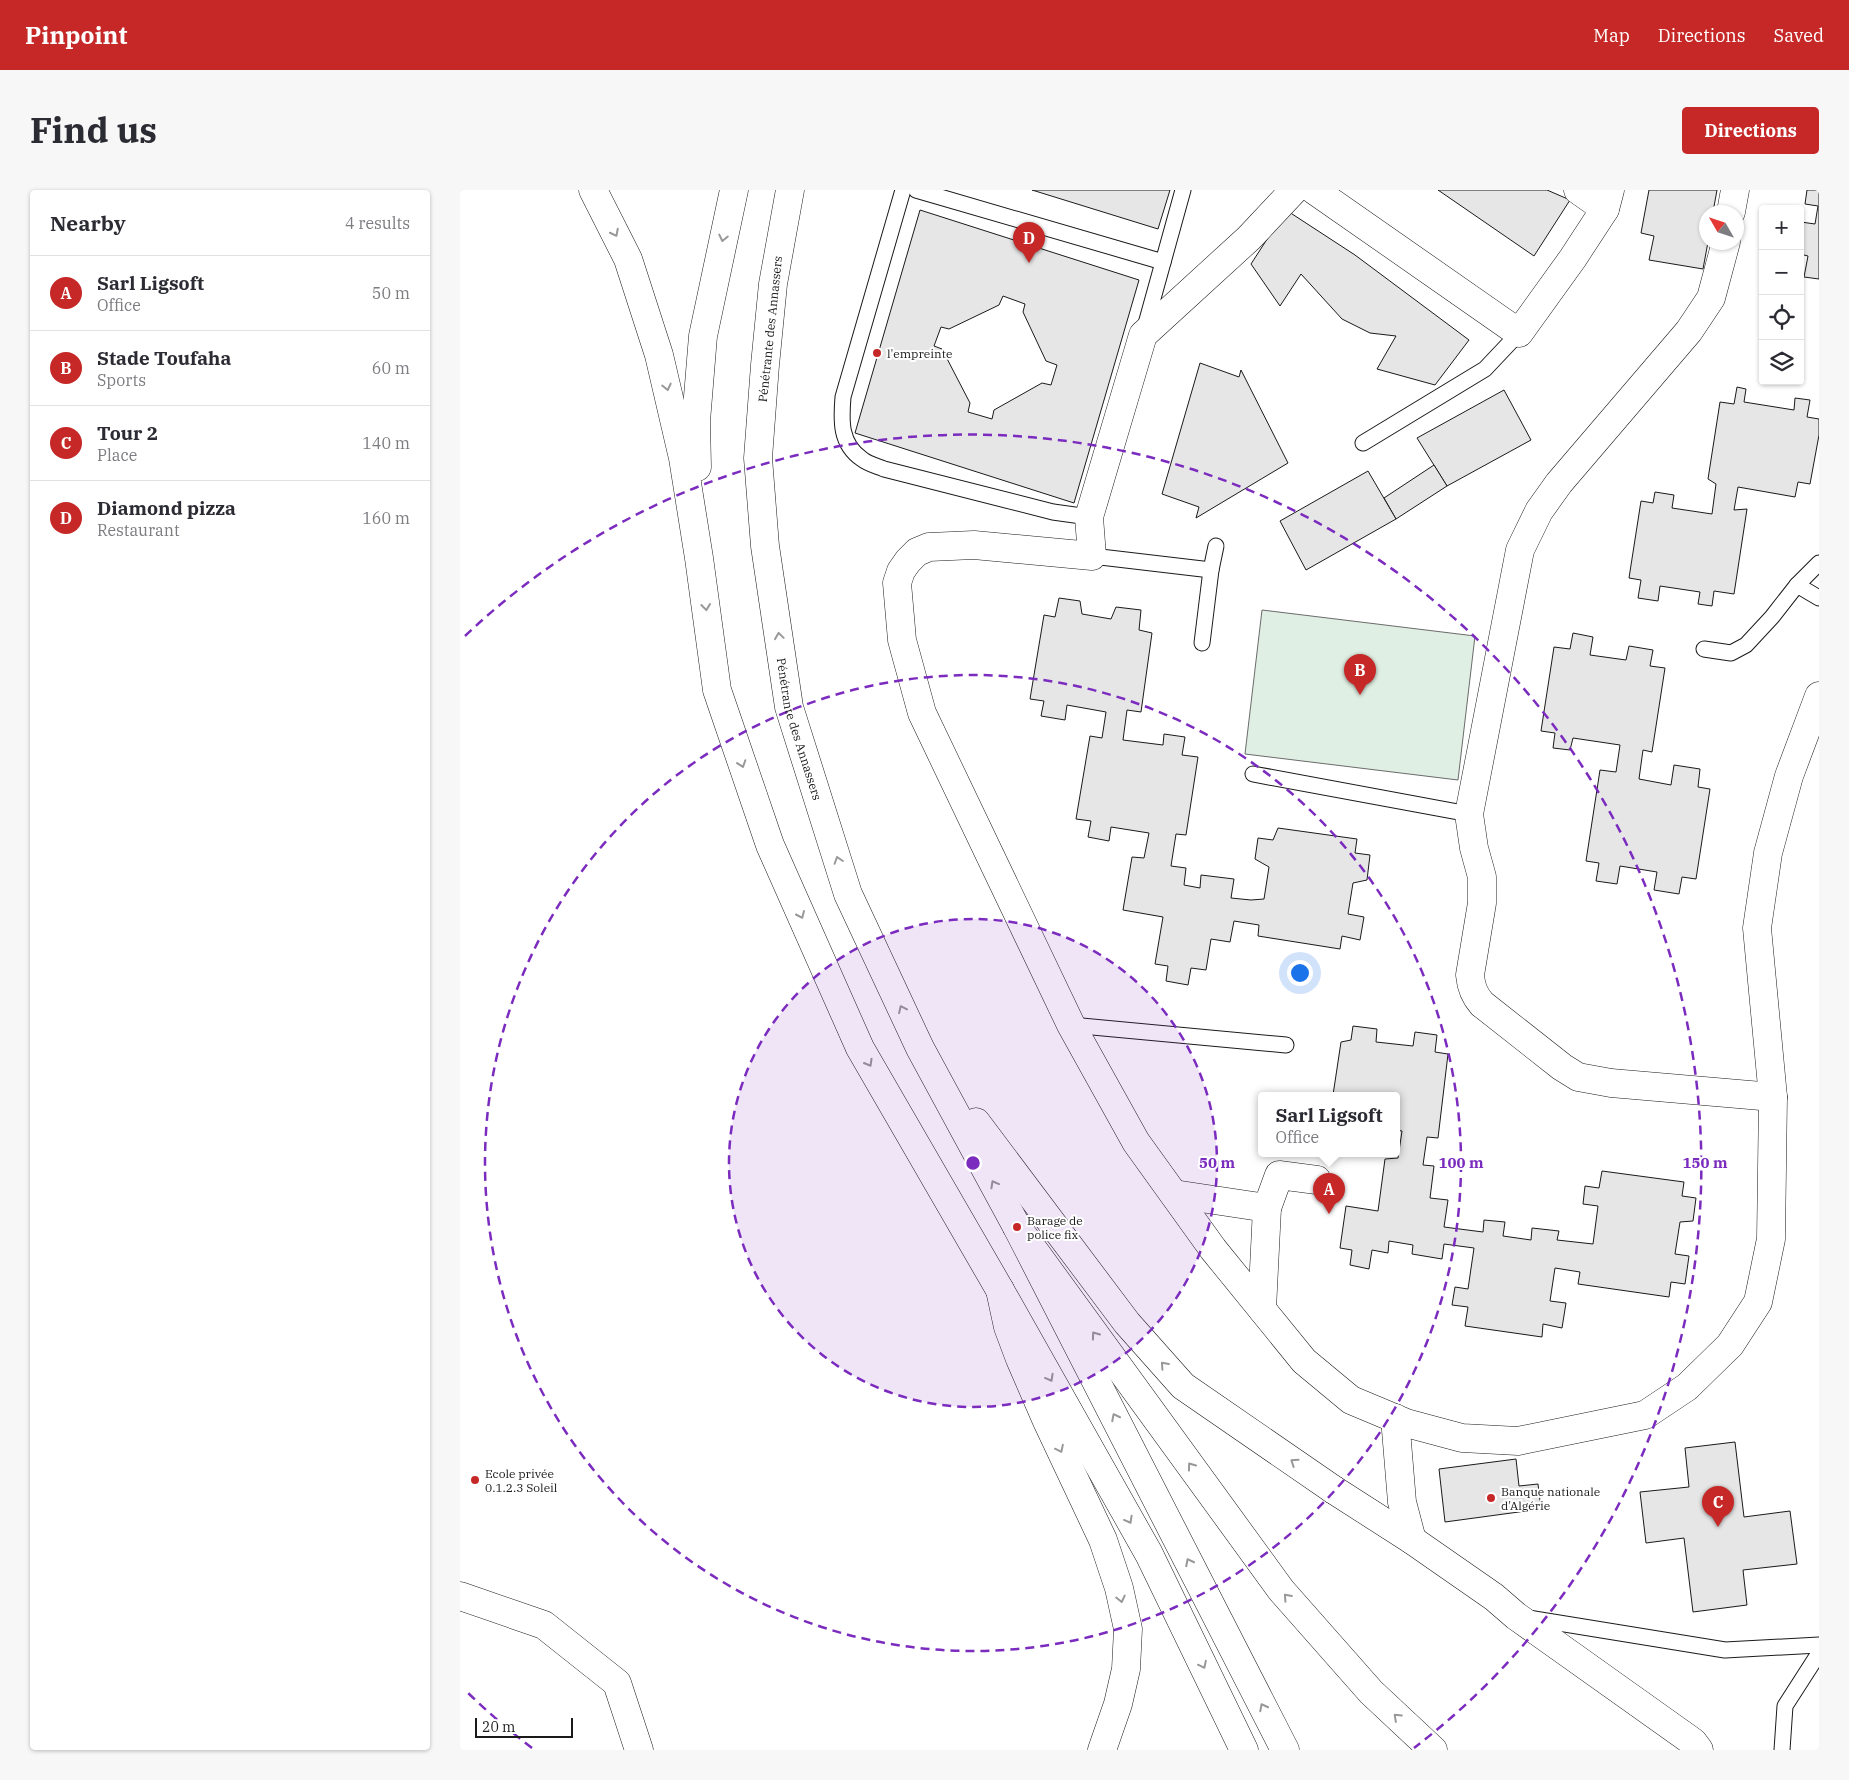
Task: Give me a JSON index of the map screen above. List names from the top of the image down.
{
  "streets": {
    "main road": ["Pénétrante des Annassers"]
  },
  "places": [
    "l'empreinte",
    "Barage de police fix",
    "Ecole privée 0.1.2.3 Soleil",
    "Banque nationale d'Algérie"
  ],
  "scale_bar": "20 m",
  "north": "top left",
  "page": {
    "header": "Pinpoint",
    "nav": ["Map", "Directions", "Saved"],
    "title": "Find us",
    "buttons": "Directions",
    "heading": ["Nearby", "4 results"],
    "map_buttons": ["+", "−"],
    "pins": [
      "D",
      "B",
      "A",
      "C"
    ],
    "list": [
      {
        "mark": "A",
        "name": "Sarl Ligsoft",
        "note": "Office",
        "value": "50 m"
      },
      {
        "mark": "B",
        "name": "Stade Toufaha",
        "note": "Sports",
        "value": "60 m"
      },
      {
        "mark": "C",
        "name": "Tour 2",
        "note": "Place",
        "value": "140 m"
      },
      {
        "mark": "D",
        "name": "Diamond pizza",
        "note": "Restaurant",
        "value": "160 m"
      }
    ],
    "popup": ["Sarl Ligsoft", "Office"],
    "scale": "20 m"
  },
  "rings": ["50 m", "100 m", "150 m"]
}
